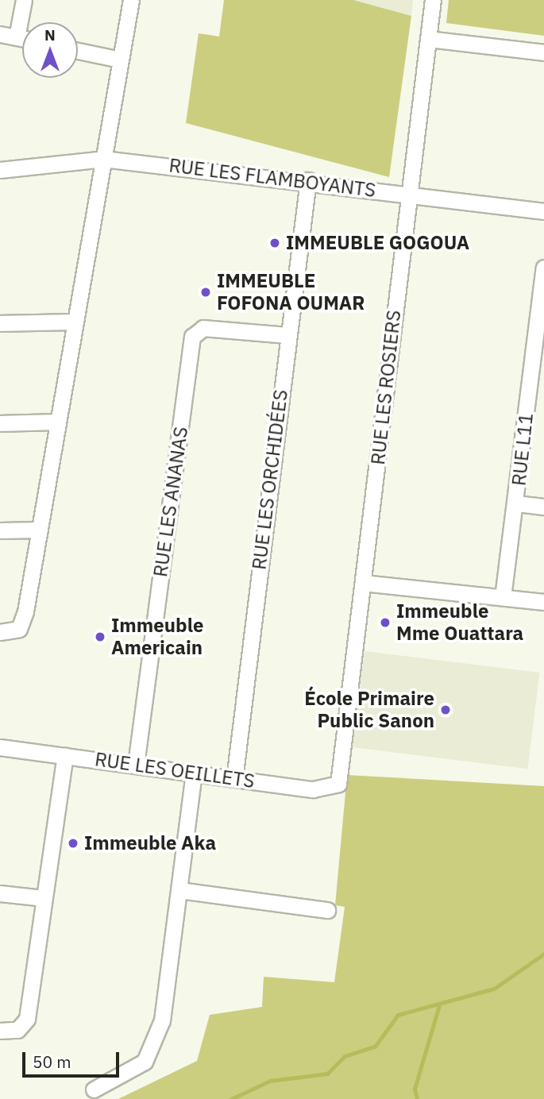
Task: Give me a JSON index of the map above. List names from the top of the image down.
{
  "streets": {
    "street": [
      "RUE LES FLAMBOYANTS",
      "RUE LES ROSIERS",
      "RUE L11",
      "RUE LES ORCHIDÉES",
      "RUE LES ANANAS",
      "RUE LES OEILLETS"
    ]
  },
  "crossings": [
    ["RUE LES FLAMBOYANTS", "RUE LES ROSIERS"],
    ["RUE LES FLAMBOYANTS", "RUE LES ORCHIDÉES"],
    ["RUE LES ROSIERS", "RUE LES OEILLETS"],
    ["RUE LES ORCHIDÉES", "RUE LES ANANAS"],
    ["RUE LES ORCHIDÉES", "RUE LES OEILLETS"],
    ["RUE LES ANANAS", "RUE LES OEILLETS"]
  ],
  "places": [
    "IMMEUBLE GOGOUA",
    "IMMEUBLE FOFONA OUMAR",
    "Immeuble Mme Ouattara",
    "Immeuble Americain",
    "École Primaire Public Sanon",
    "Immeuble Aka"
  ],
  "scale_bar": "50 m",
  "north": "top"
}
